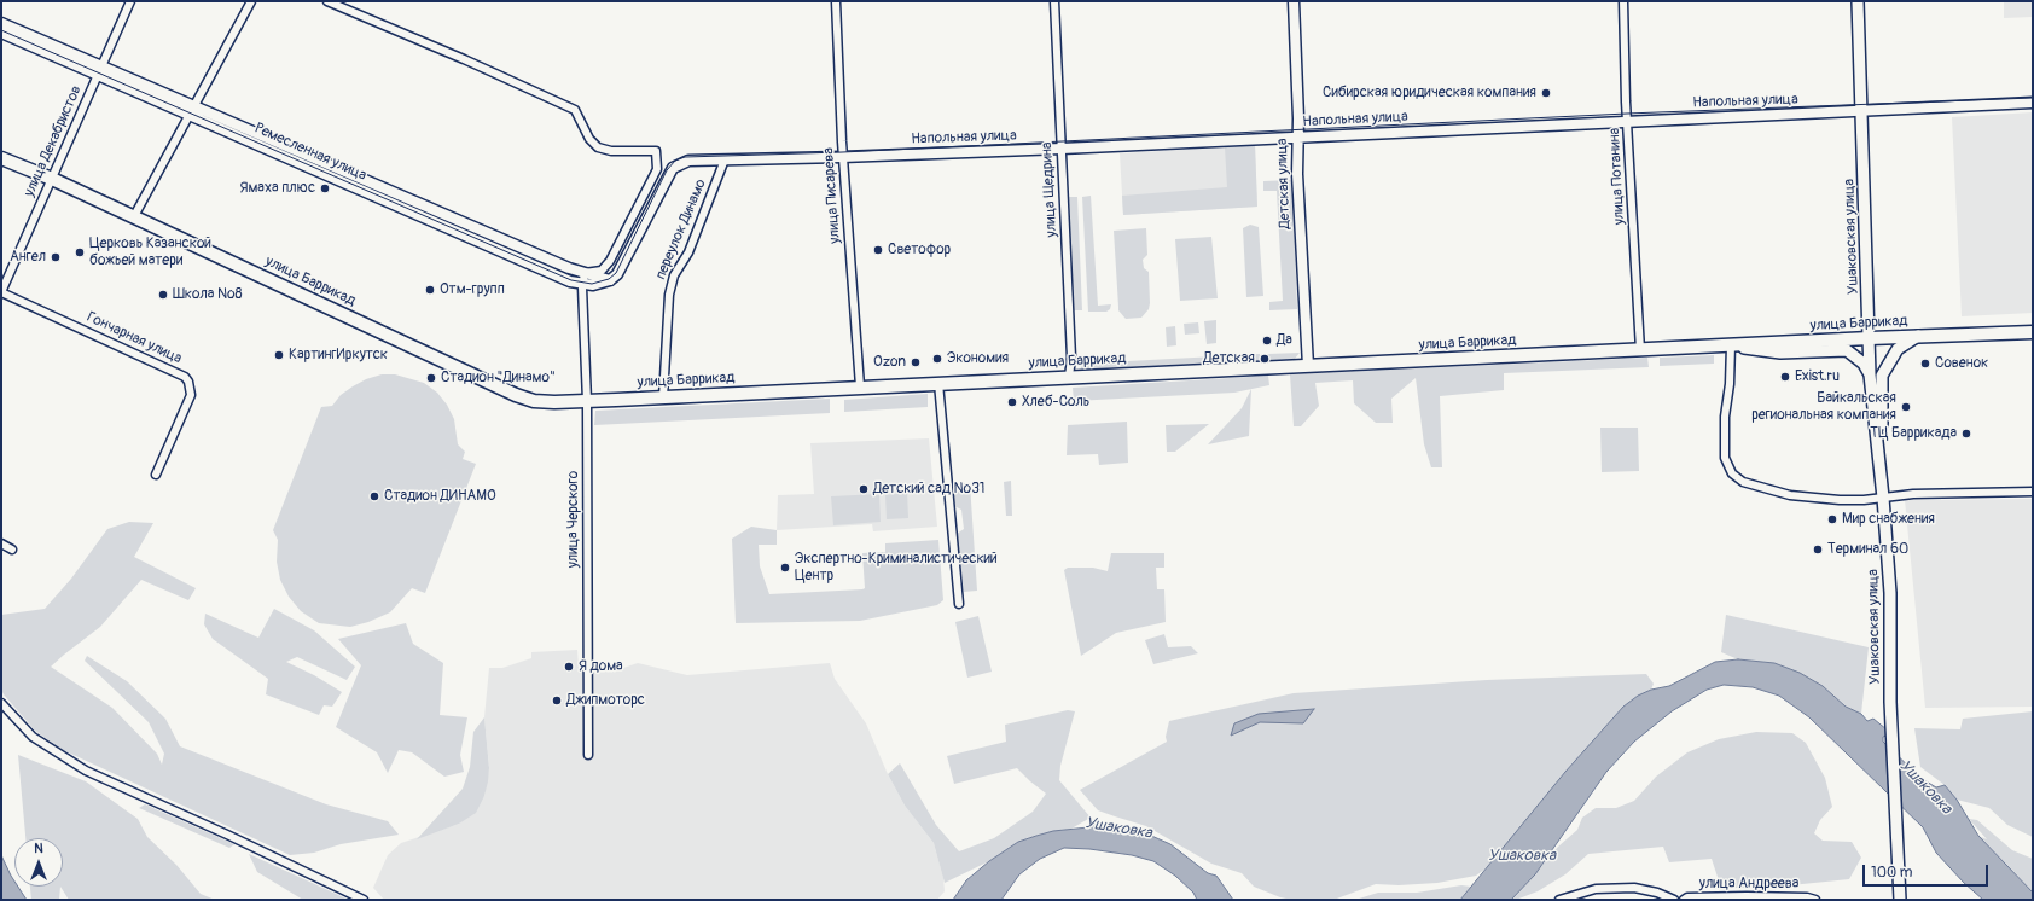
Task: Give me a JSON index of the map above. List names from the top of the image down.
{
  "streets": {
    "main road": ["Ушаковская улица", "улица Баррикад"],
    "street": [
      "Напольная улица",
      "улица Декабристов",
      "Ремесленная улица",
      "улица Потанина",
      "Детская улица",
      "улица Щедрина",
      "улица Писарева",
      "переулок Динамо",
      "Гончарная улица",
      "улица Черского",
      "улица Андреева"
    ]
  },
  "crossings": [
    ["Напольная улица", "Ремесленная улица"],
    ["Напольная улица", "улица Потанина"],
    ["Напольная улица", "Детская улица"],
    ["Напольная улица", "улица Щедрина"],
    ["Напольная улица", "улица Писарева"],
    ["Напольная улица", "переулок Динамо"],
    ["Напольная улица", "Ушаковская улица"],
    ["улица Декабристов", "Ремесленная улица"],
    ["улица Декабристов", "улица Баррикад"],
    ["улица Декабристов", "Гончарная улица"],
    ["Ремесленная улица", "улица Черского"],
    ["улица Потанина", "улица Баррикад"],
    ["Детская улица", "улица Баррикад"],
    ["улица Щедрина", "улица Баррикад"],
    ["улица Писарева", "улица Баррикад"],
    ["переулок Динамо", "улица Баррикад"],
    ["Ушаковская улица", "улица Баррикад"],
    ["улица Баррикад", "улица Черского"]
  ],
  "water": ["Ушаковка"],
  "places": [
    "Сибирская юридическая компания",
    "Ямаха плюс",
    "Светофор",
    "Церковь Казанской божьей матери",
    "Ангел",
    "Отм-групп",
    "Школа №8",
    "Да",
    "КартингИркутск",
    "Экономия",
    "Детская",
    "Ozon",
    "Совенок",
    "Exist.ru",
    "Стадион \"Динамо\"",
    "Хлеб-Соль",
    "Байкальская региональная компания",
    "ТЦ Баррикада",
    "Детский сад №31",
    "Стадион ДИНАМО",
    "Мир снабжения",
    "Терминал 60",
    "Экспертно-Криминалистический Центр",
    "Я дома",
    "Джипмоторс"
  ],
  "scale_bar": "100 m",
  "north": "top"
}
